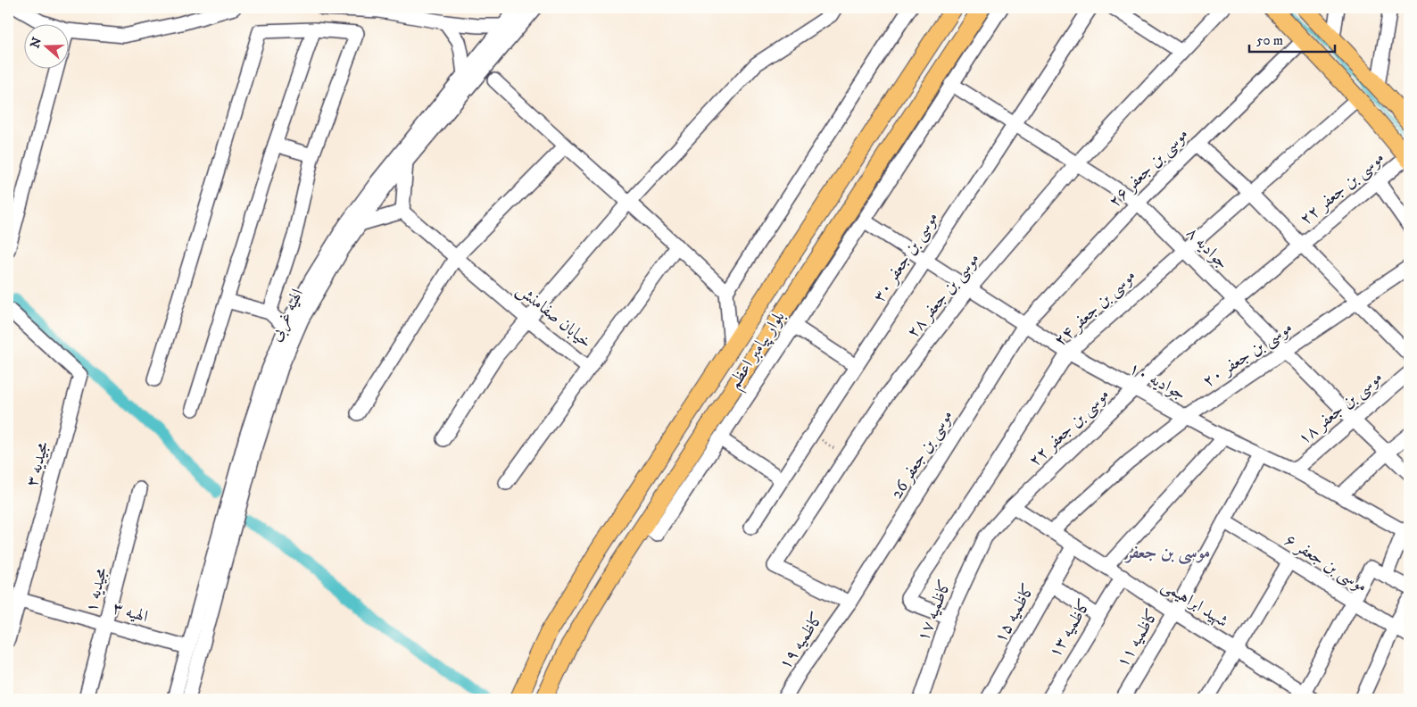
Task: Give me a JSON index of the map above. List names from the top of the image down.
{
  "streets": {
    "main road": ["بلوار پیامبر اعظم"],
    "street": [
      "موسی بن جعفر ۲۶",
      "موسی بن جعفر ۲۲",
      "جوادیه ۸",
      "موسی بن جعفر ۳۰",
      "موسی بن جعفر ۲۸",
      "موسی بن جعفر ۲۴",
      "الهیه غربی",
      "خیابان صفامنش",
      "موسی بن جعفر ۲۰",
      "جوادیه ۱۰",
      "موسی بن جعفر ۱۸",
      "موسی بن جعفر 26",
      "مجیدیه ۳",
      "موسی بن جعفر ۶",
      "مجیدیه ۱",
      "شهید ابراهیمی",
      "کاظمیه ۱۷",
      "الهیه ۳",
      "کاظمیه ۱۵",
      "کاظمیه ۱۳",
      "کاظمیه ۱۱",
      "کاظمیه ۱۹"
    ]
  },
  "crossings": [
    ["موسی بن جعفر ۲۶", "جوادیه ۸"],
    ["موسی بن جعفر ۲۶", "جوادیه ۱۰"],
    ["موسی بن جعفر ۲۶", "موسی بن جعفر 26"],
    ["موسی بن جعفر ۲۲", "جوادیه ۸"],
    ["موسی بن جعفر ۲۲", "جوادیه ۱۰"],
    ["موسی بن جعفر ۲۲", "شهید ابراهیمی"],
    ["موسی بن جعفر ۲۲", "کاظمیه ۱۷"],
    ["جوادیه ۸", "موسی بن جعفر ۳۰"],
    ["جوادیه ۸", "موسی بن جعفر ۲۸"],
    ["جوادیه ۸", "موسی بن جعفر ۲۴"],
    ["جوادیه ۸", "موسی بن جعفر ۲۰"],
    ["جوادیه ۸", "موسی بن جعفر ۱۸"],
    ["موسی بن جعفر ۳۰", "جوادیه ۱۰"],
    ["موسی بن جعفر ۲۸", "جوادیه ۱۰"],
    ["موسی بن جعفر ۲۸", "موسی بن جعفر 26"],
    ["موسی بن جعفر ۲۸", "کاظمیه ۱۹"],
    ["موسی بن جعفر ۲۴", "جوادیه ۱۰"],
    ["موسی بن جعفر ۲۴", "کاظمیه ۱۷"],
    ["الهیه غربی", "الهیه ۳"],
    ["موسی بن جعفر ۲۰", "جوادیه ۱۰"],
    ["موسی بن جعفر ۲۰", "شهید ابراهیمی"],
    ["جوادیه ۱۰", "موسی بن جعفر ۱۸"],
    ["جوادیه ۱۰", "موسی بن جعفر 26"],
    ["جوادیه ۱۰", "کاظمیه ۱۱"],
    ["موسی بن جعفر 26", "کاظمیه ۱۹"],
    ["مجیدیه ۳", "الهیه ۳"],
    ["موسی بن جعفر ۶", "کاظمیه ۱۱"],
    ["مجیدیه ۱", "الهیه ۳"],
    ["شهید ابراهیمی", "کاظمیه ۱۵"],
    ["شهید ابراهیمی", "کاظمیه ۱۳"],
    ["شهید ابراهیمی", "کاظمیه ۱۱"]
  ],
  "districts": ["موسی بن جعفر"],
  "scale_bar": "50 m",
  "north": "left"
}
